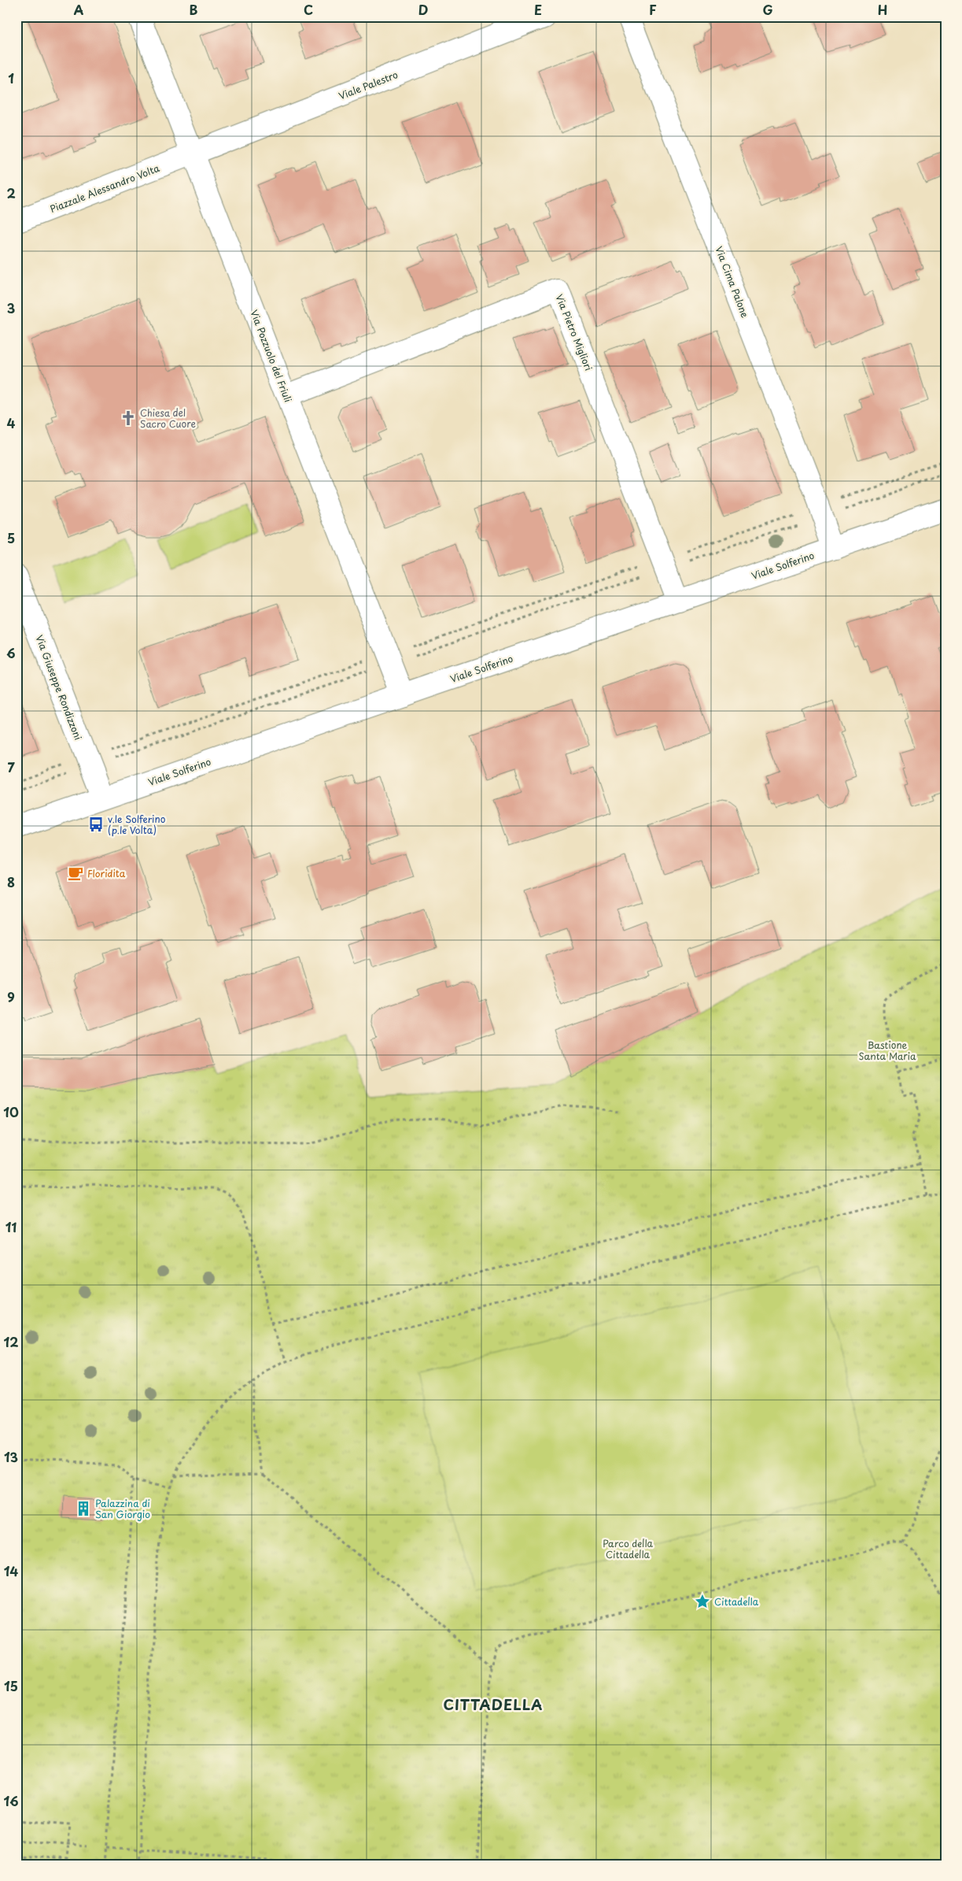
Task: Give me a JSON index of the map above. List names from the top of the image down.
{
  "streets": {
    "street": [
      "Viale Palestro",
      "Piazzale Alessandro Volta",
      "Via Cima Palone",
      "Via Pietro Migliori",
      "Via Pozzuolo del Friuli",
      "Viale Solferino",
      "Via Giuseppe Rondizzoni"
    ]
  },
  "crossings": [
    ["Viale Palestro", "Piazzale Alessandro Volta"],
    ["Viale Palestro", "Via Pozzuolo del Friuli"],
    ["Piazzale Alessandro Volta", "Via Pozzuolo del Friuli"],
    ["Via Cima Palone", "Viale Solferino"],
    ["Via Pietro Migliori", "Via Pozzuolo del Friuli"],
    ["Via Pietro Migliori", "Viale Solferino"],
    ["Via Pozzuolo del Friuli", "Viale Solferino"],
    ["Viale Solferino", "Via Giuseppe Rondizzoni"]
  ],
  "districts": ["CITTADELLA"],
  "parks": ["Bastione Santa Maria", "Parco della Cittadella"],
  "places": {
    "church": ["Chiesa del Sacro Cuore"],
    "bus stop": ["v.le Solferino (p.le Volta)"],
    "cafe": ["Floridita"],
    "building": ["Palazzina di San Giorgio"],
    "place": ["Cittadella"]
  },
  "grid": {
    "columns": [
      "A",
      "B",
      "C",
      "D",
      "E",
      "F",
      "G",
      "H"
    ],
    "rows": [
      "1",
      "2",
      "3",
      "4",
      "5",
      "6",
      "7",
      "8",
      "9",
      "10",
      "11",
      "12",
      "13",
      "14",
      "15",
      "16"
    ]
  }
}
